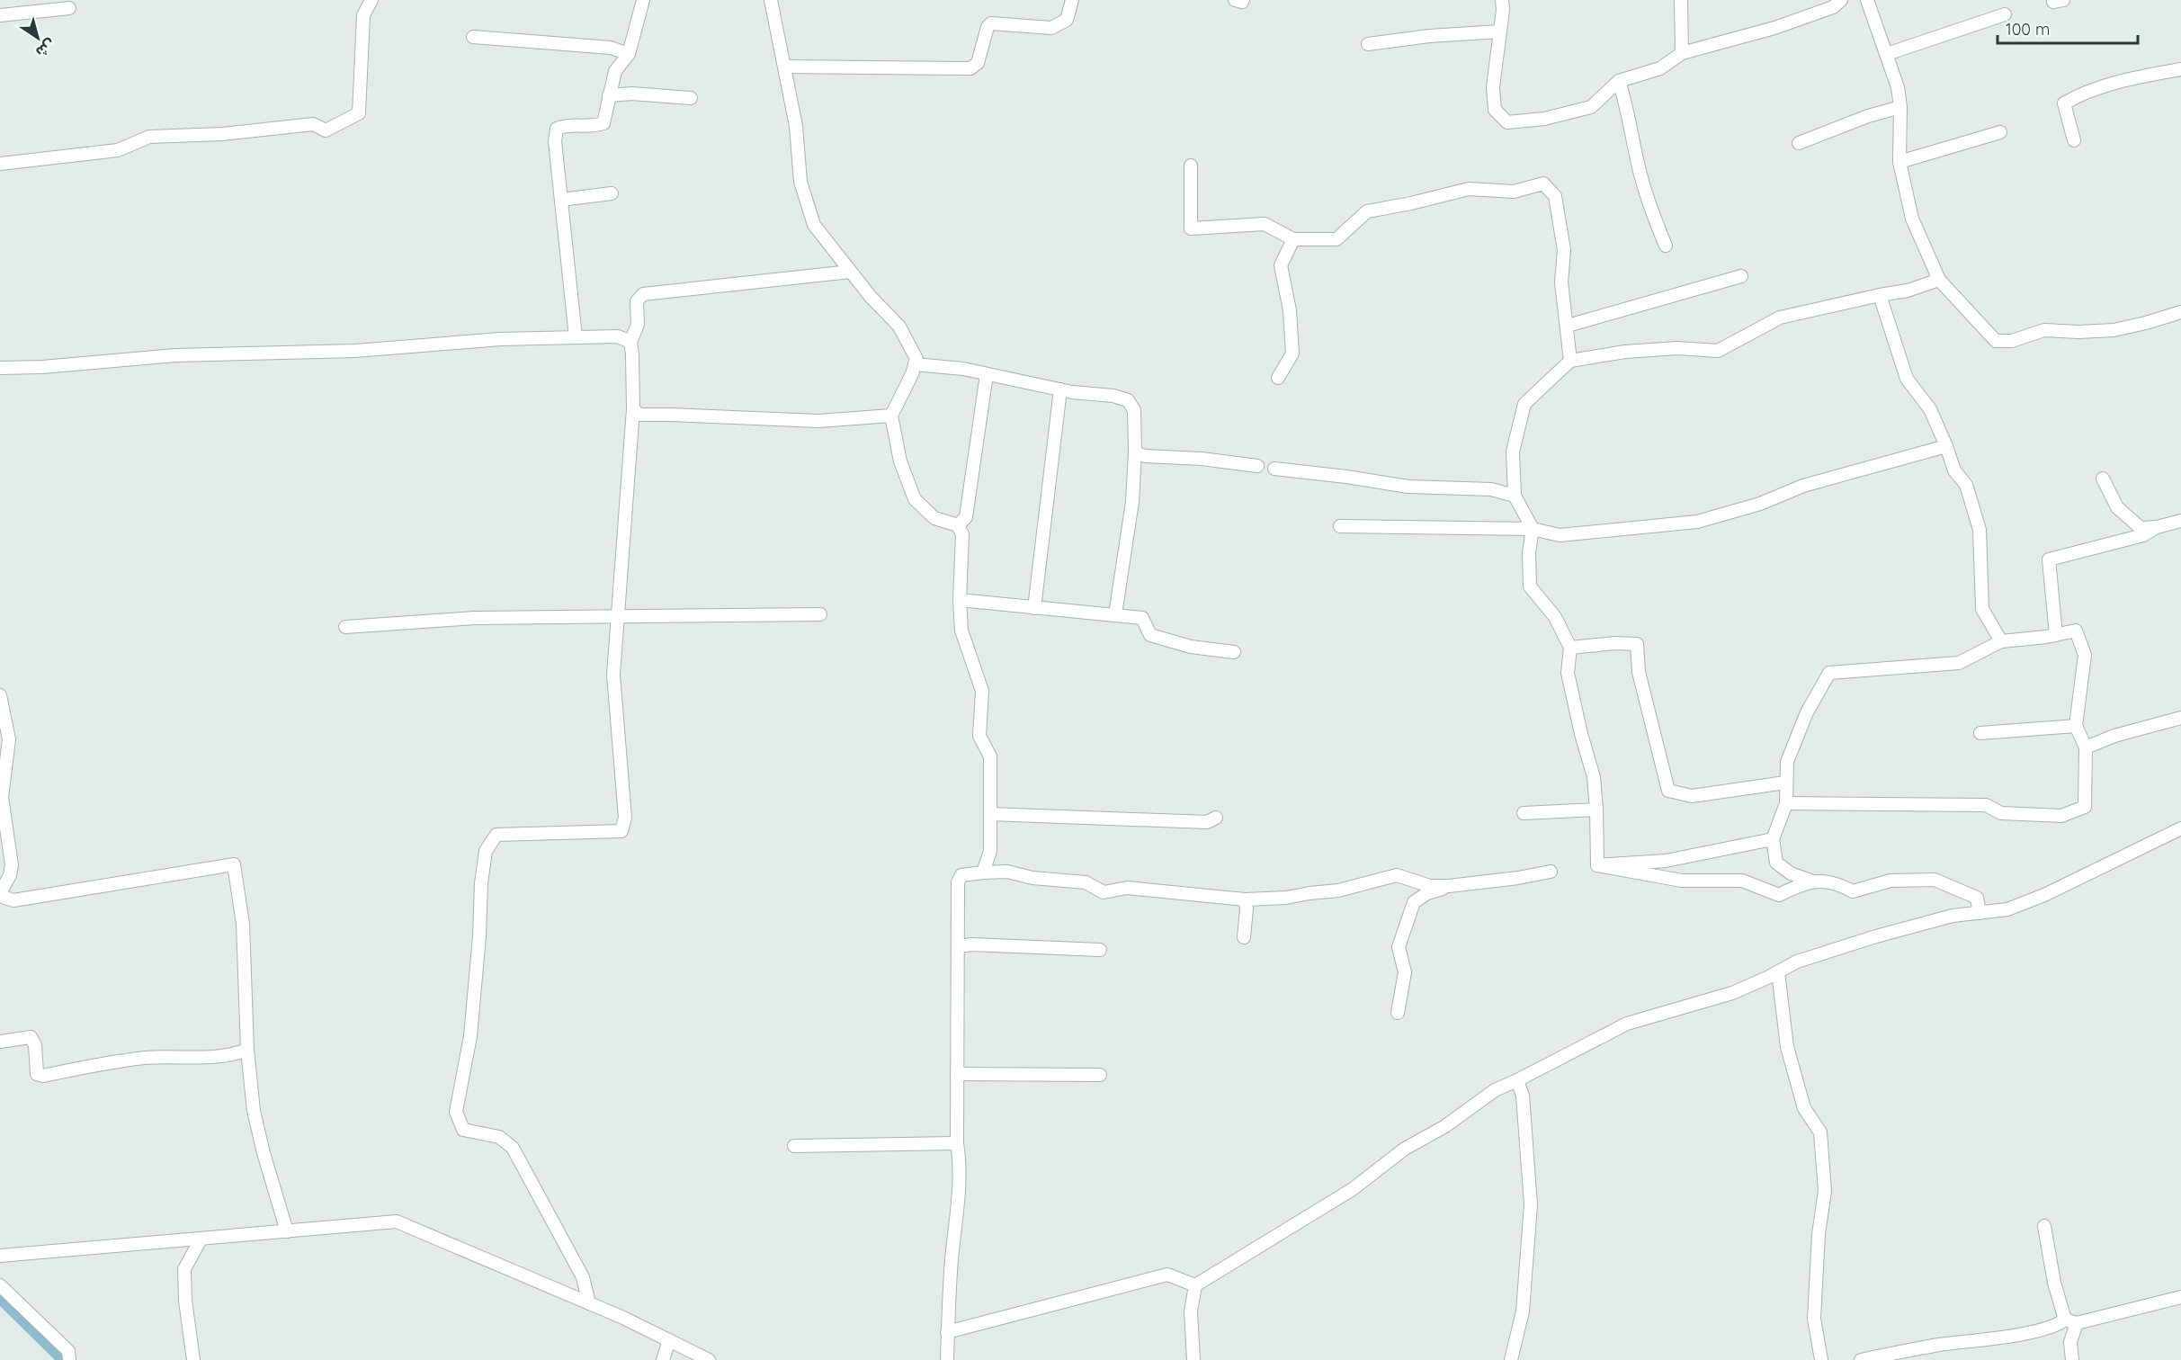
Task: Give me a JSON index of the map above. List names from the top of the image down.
{
  "scale_bar": "100 m",
  "north": "bottom right"
}
